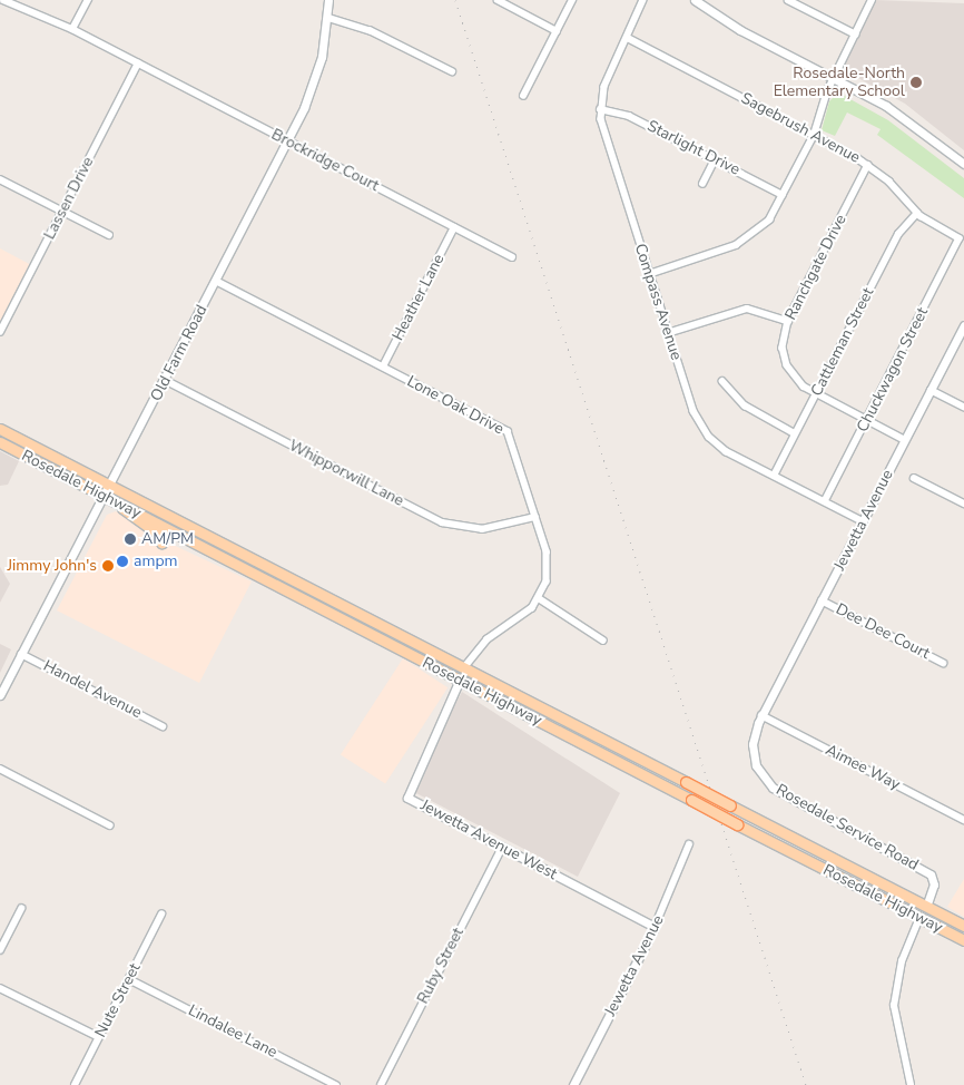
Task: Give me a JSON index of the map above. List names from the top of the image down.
{
  "streets": {
    "main road": ["Rosedale Highway"],
    "street": [
      "Sagebrush Avenue",
      "Starlight Drive",
      "Brockridge Court",
      "Lassen Drive",
      "Ranchgate Drive",
      "Heather Lane",
      "Compass Avenue",
      "Cattleman Street",
      "Old Farm Road",
      "Chuckwagon Street",
      "Lone Oak Drive",
      "Whipporwill Lane",
      "Jewetta Avenue",
      "Dee Dee Court",
      "Handel Avenue",
      "Aimee Way",
      "Rosedale Service Road",
      "Jewetta Avenue West",
      "Ruby Street",
      "Nute Street",
      "Lindalee Lane"
    ]
  },
  "crossings": [
    ["Sagebrush Avenue", "Ranchgate Drive"],
    ["Sagebrush Avenue", "Compass Avenue"],
    ["Sagebrush Avenue", "Cattleman Street"],
    ["Sagebrush Avenue", "Chuckwagon Street"],
    ["Starlight Drive", "Compass Avenue"],
    ["Brockridge Court", "Lassen Drive"],
    ["Brockridge Court", "Heather Lane"],
    ["Brockridge Court", "Old Farm Road"],
    ["Ranchgate Drive", "Cattleman Street"],
    ["Ranchgate Drive", "Chuckwagon Street"],
    ["Ranchgate Drive", "Jewetta Avenue"],
    ["Heather Lane", "Lone Oak Drive"],
    ["Compass Avenue", "Cattleman Street"],
    ["Compass Avenue", "Chuckwagon Street"],
    ["Compass Avenue", "Jewetta Avenue"],
    ["Old Farm Road", "Lone Oak Drive"],
    ["Old Farm Road", "Whipporwill Lane"],
    ["Old Farm Road", "Rosedale Highway"],
    ["Old Farm Road", "Handel Avenue"],
    ["Lone Oak Drive", "Whipporwill Lane"],
    ["Lone Oak Drive", "Rosedale Highway"],
    ["Rosedale Highway", "Rosedale Service Road"],
    ["Rosedale Highway", "Jewetta Avenue West"],
    ["Jewetta Avenue", "Dee Dee Court"],
    ["Jewetta Avenue", "Aimee Way"],
    ["Jewetta Avenue", "Rosedale Service Road"],
    ["Jewetta Avenue", "Jewetta Avenue West"],
    ["Aimee Way", "Rosedale Service Road"],
    ["Jewetta Avenue West", "Ruby Street"],
    ["Nute Street", "Lindalee Lane"]
  ],
  "places": [
    "Rosedale-North Elementary School",
    "AM/PM",
    "ampm",
    "Jimmy John's"
  ]
}
